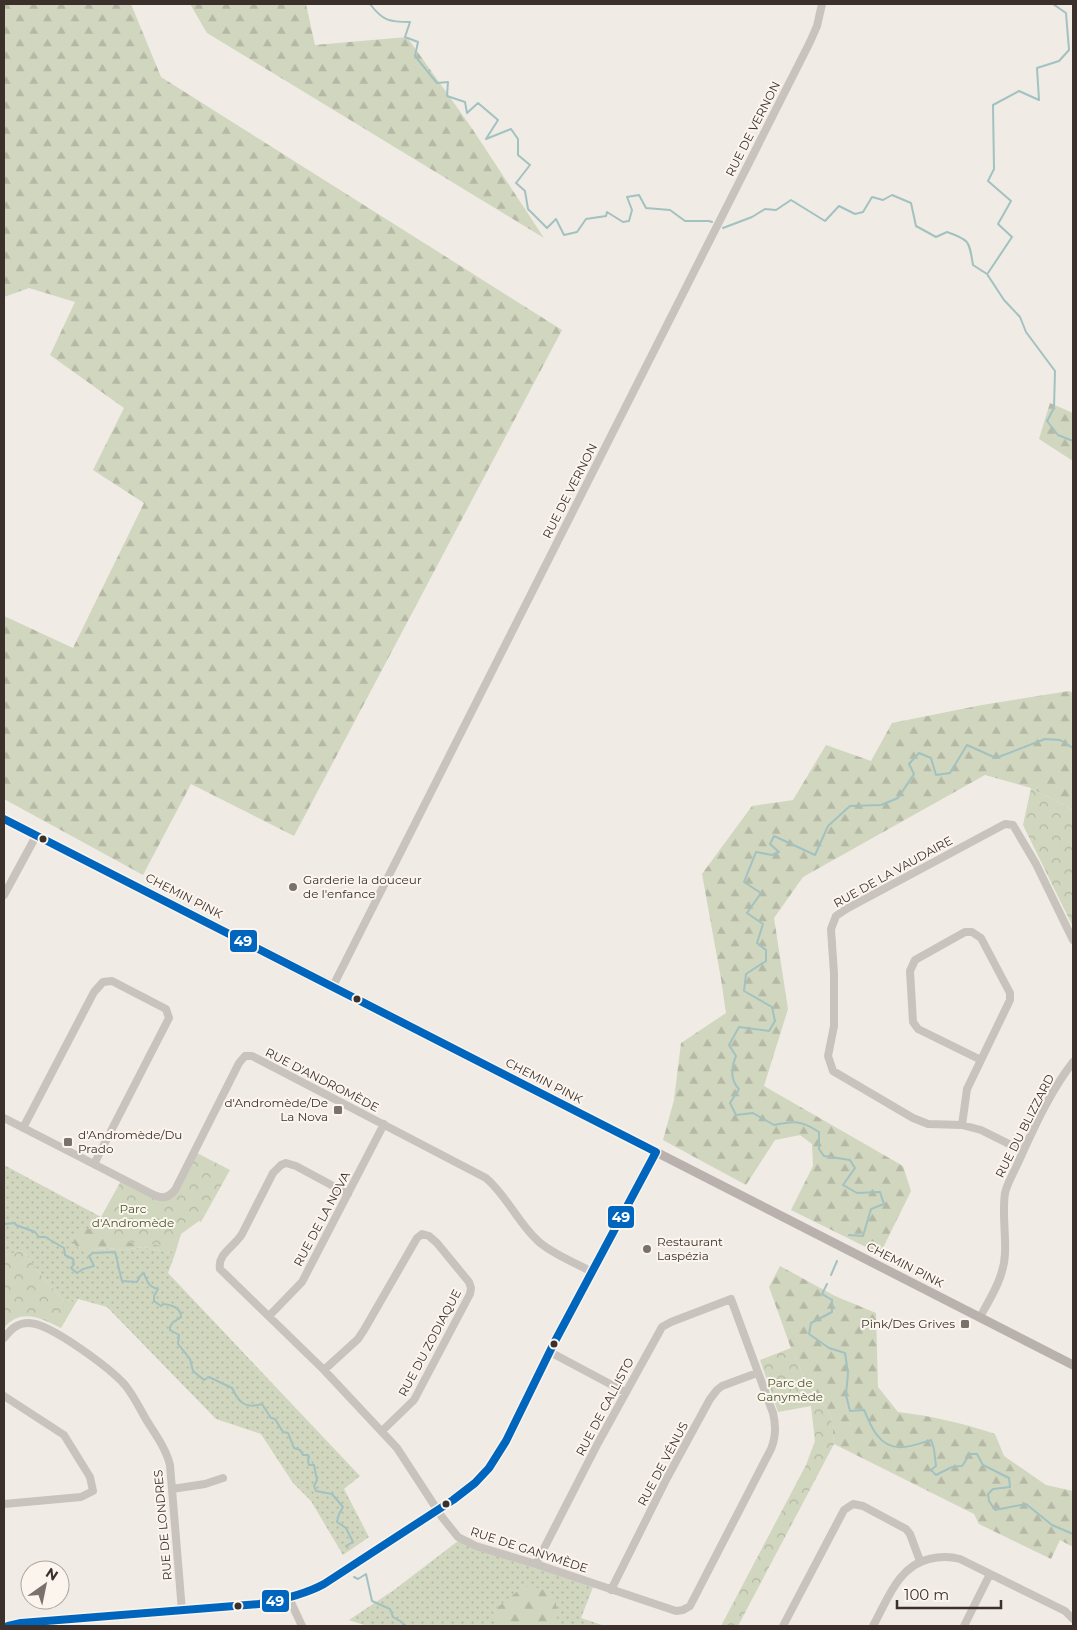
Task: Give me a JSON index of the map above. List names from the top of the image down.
{
  "streets": {
    "main road": ["CHEMIN PINK"],
    "street": [
      "RUE DE VERNON",
      "RUE DE LA VAUDAIRE",
      "RUE D'ANDROMÈDE",
      "RUE DU BLIZZARD",
      "RUE DE LA NOVA",
      "RUE DU ZODIAQUE",
      "RUE DE CALLISTO",
      "RUE DE VÉNUS",
      "RUE DE LONDRES",
      "RUE DE GANYMÈDE"
    ]
  },
  "crossings": [
    ["RUE DE VERNON", "CHEMIN PINK"],
    ["RUE DE LA VAUDAIRE", "RUE DU BLIZZARD"],
    ["CHEMIN PINK", "RUE DU BLIZZARD"],
    ["RUE D'ANDROMÈDE", "RUE DE LA NOVA"],
    ["RUE DE LA NOVA", "RUE DE GANYMÈDE"],
    ["RUE DU ZODIAQUE", "RUE DE GANYMÈDE"],
    ["RUE DE CALLISTO", "RUE DE GANYMÈDE"],
    ["RUE DE VÉNUS", "RUE DE GANYMÈDE"]
  ],
  "parks": ["Parc d'Andromède", "Parc de Ganymède"],
  "places": {
    "other": ["Garderie la douceur de l'enfance", "Restaurant Laspézia"],
    "transit": ["d'Andromède/De La Nova", "d'Andromède/Du Prado", "Pink/Des Grives"]
  },
  "lines": ["transit line 49"],
  "scale_bar": "100 m",
  "north": "top right"
}
